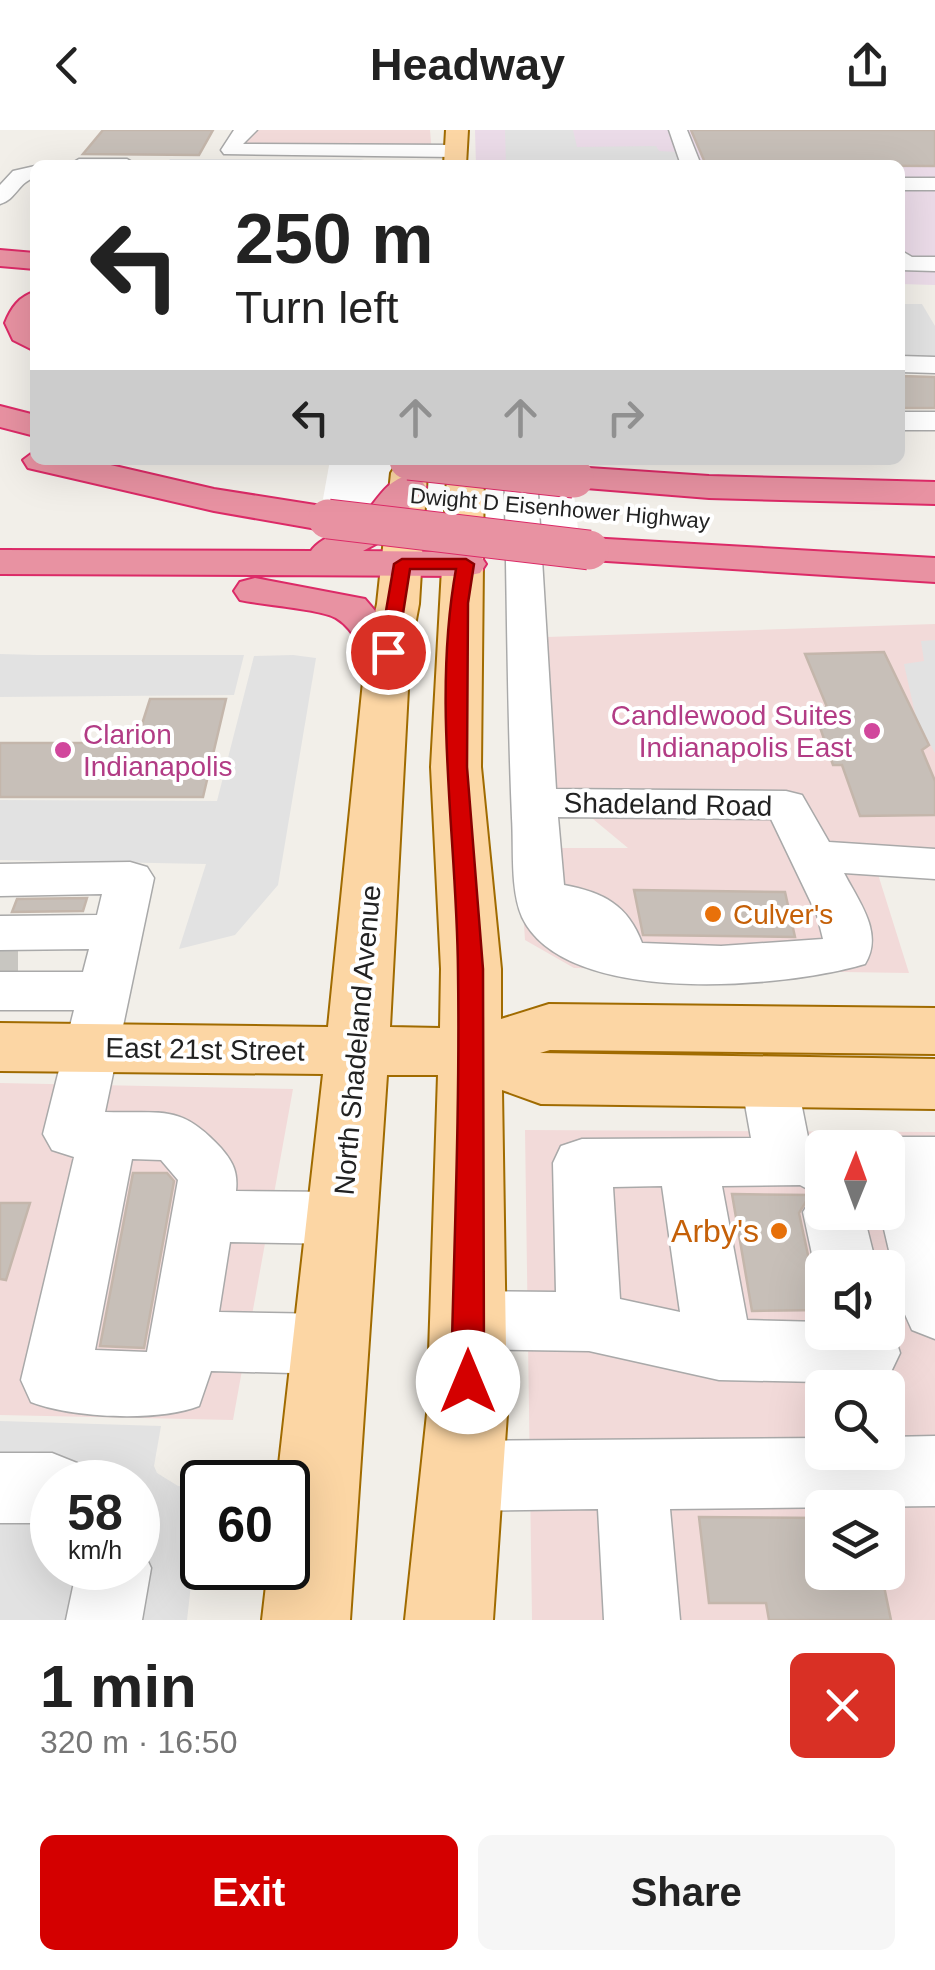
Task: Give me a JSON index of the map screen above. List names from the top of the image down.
{
  "streets": {
    "highway": ["Dwight D Eisenhower Highway"],
    "main road": ["North Shadeland Avenue", "East 21st Street"],
    "street": ["Shadeland Road"]
  },
  "crossings": [
    ["Dwight D Eisenhower Highway", "North Shadeland Avenue"],
    ["North Shadeland Avenue", "East 21st Street"]
  ],
  "places": [
    "Candlewood Suites Indianapolis East",
    "Clarion Indianapolis",
    "Culver's",
    "Arby's"
  ],
  "north": "top",
  "page": {
    "header": "Headway",
    "turn": ["250 m", "Turn left"],
    "speed": "58 km/h",
    "limit": "60",
    "heading": ["1 min", "320 m · 16:50"],
    "buttons": ["Exit", "Share"]
  }
}
